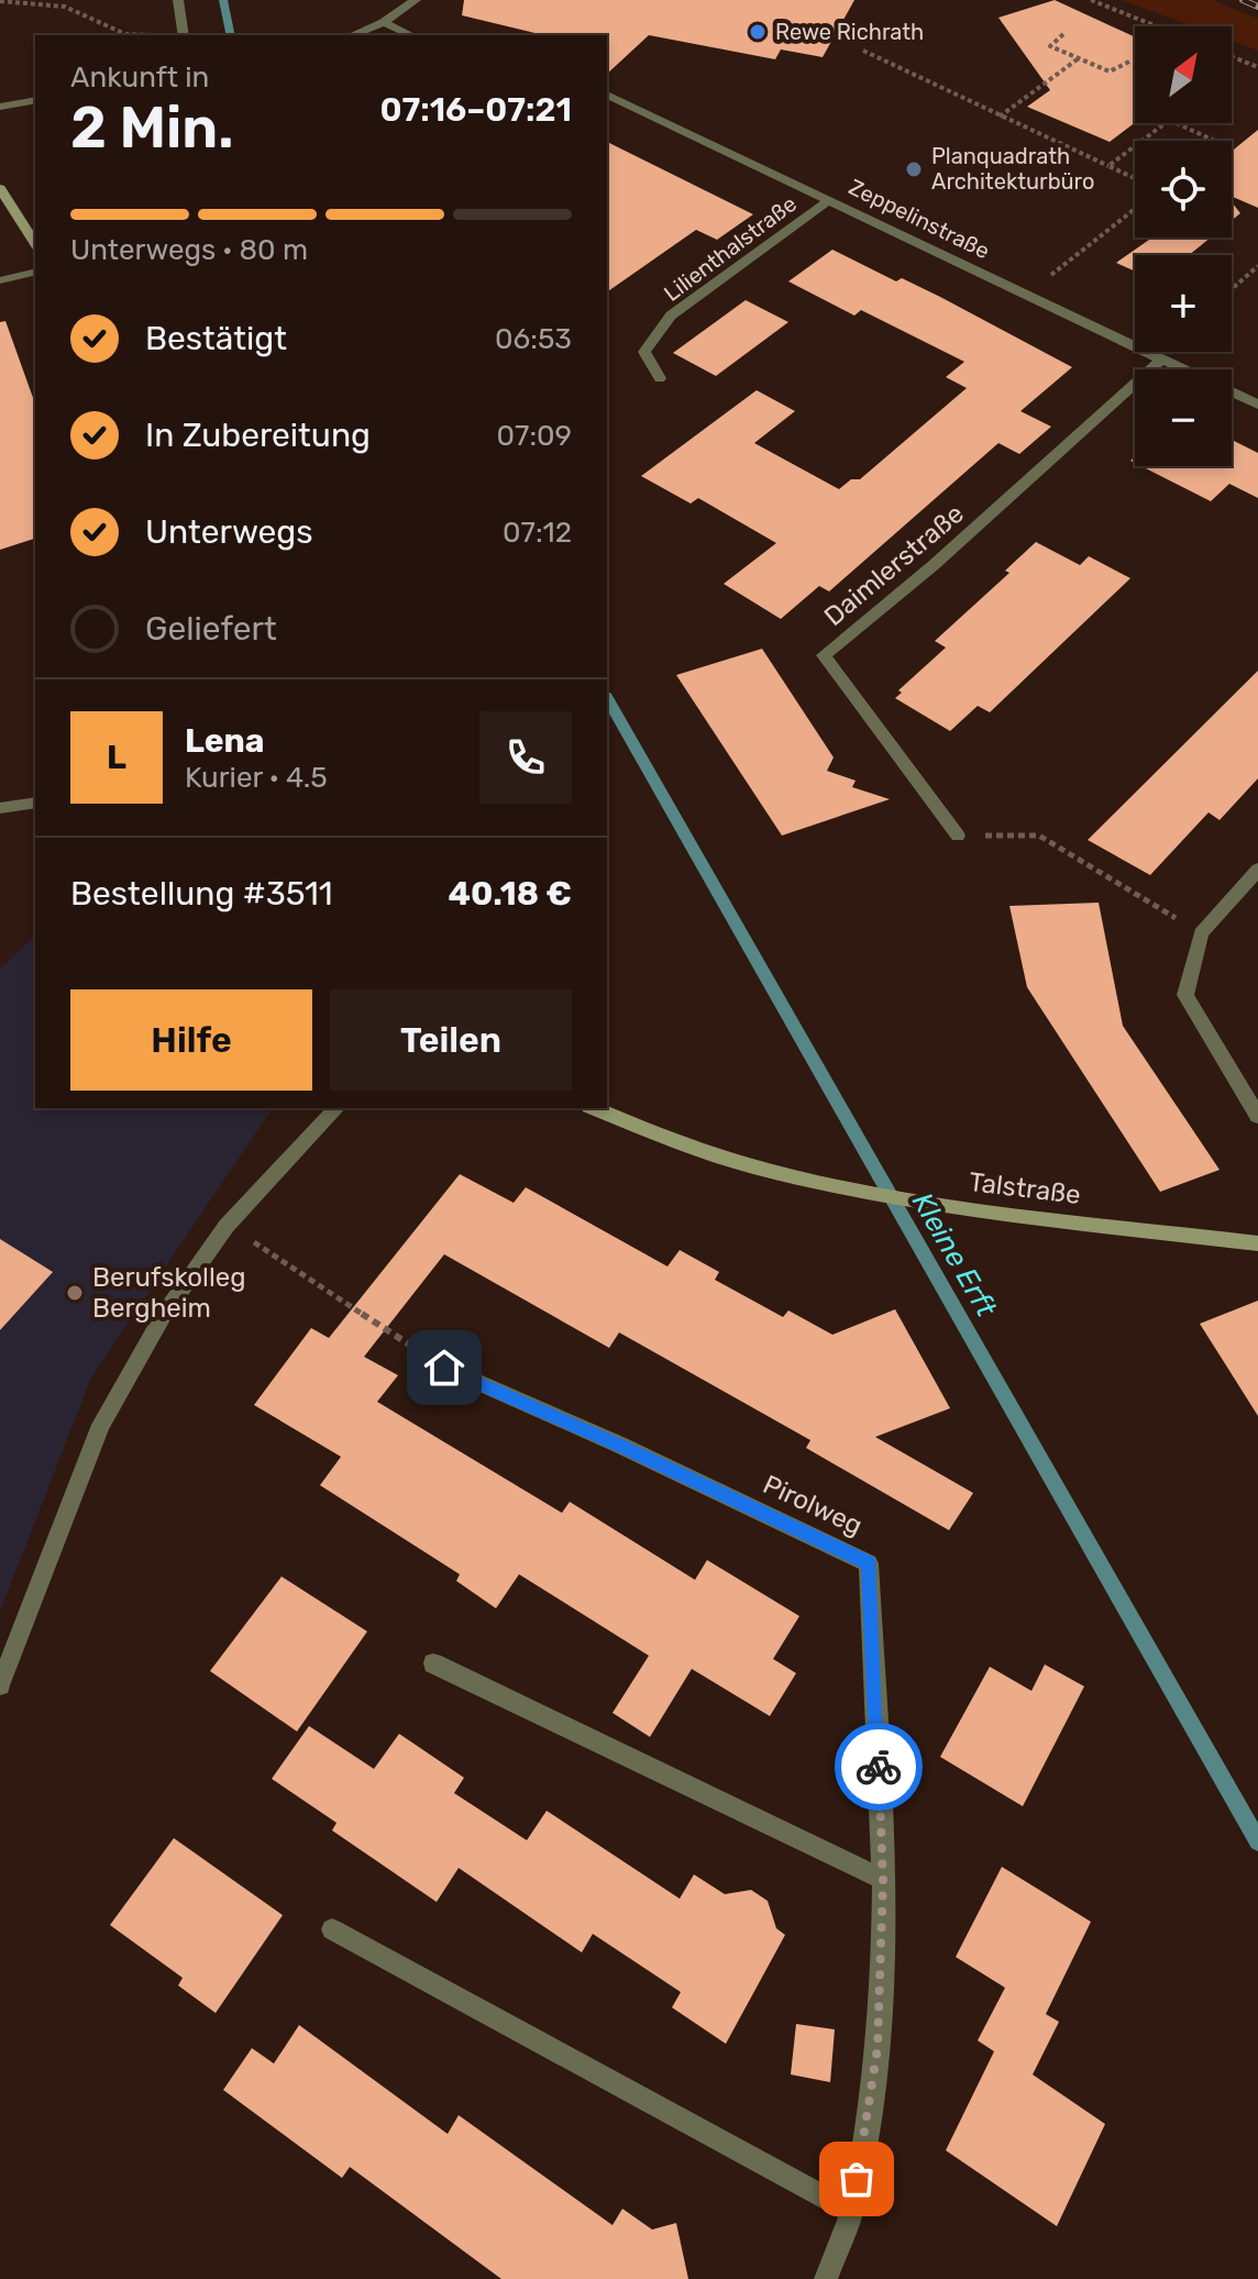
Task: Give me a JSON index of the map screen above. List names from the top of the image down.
{
  "streets": {
    "street": [
      "Zeppelinstraße",
      "Lilienthalstraße",
      "Daimlerstraße",
      "Talstraße",
      "Pirolweg"
    ]
  },
  "crossings": [
    ["Zeppelinstraße", "Lilienthalstraße"],
    ["Zeppelinstraße", "Daimlerstraße"]
  ],
  "water": ["Kleine Erft"],
  "places": ["Rewe Richrath", "Planquadrath Architekturbüro", "Berufskolleg Bergheim"],
  "north": "top right",
  "page": {
    "map_buttons": ["+", "−"],
    "heading": ["2 Min.", "Ankunft in", "07:16–07:21"],
    "panel": [
      "Lena",
      "Kurier · 4.5",
      "Bestellung #3511",
      "40.18 €"
    ],
    "bar": "Unterwegs · 80 m",
    "list": [
      ["Bestätigt", "06:53"],
      ["In Zubereitung", "07:09"],
      ["Unterwegs", "07:12"],
      "Geliefert"
    ],
    "round": "L",
    "buttons": ["Hilfe", "Teilen"]
  }
}
